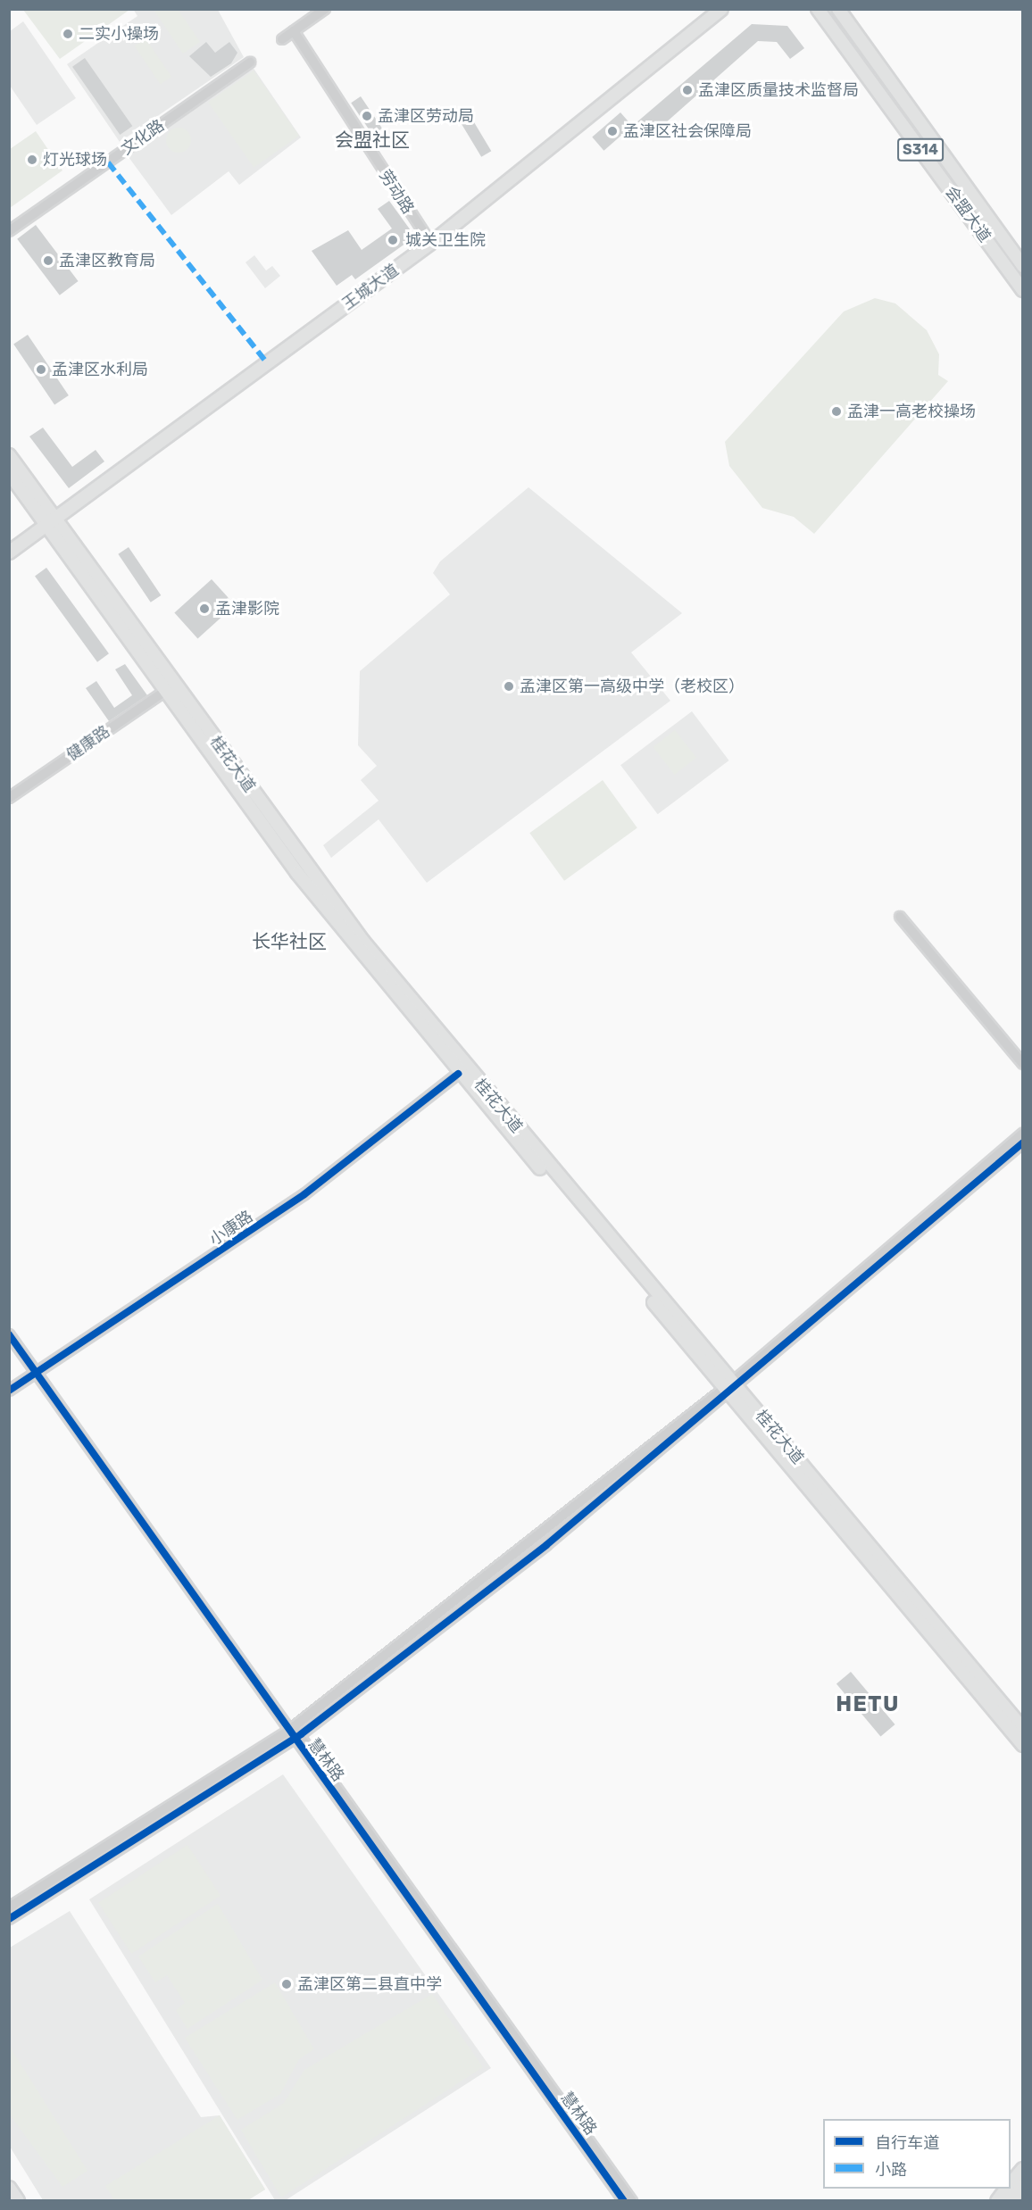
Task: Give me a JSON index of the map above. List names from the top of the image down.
{
  "streets": {
    "main road": [
      "S314",
      "会盟大道",
      "王城大道",
      "桂花大道"
    ],
    "street": [
      "文化路",
      "劳动路",
      "健康路",
      "小康路",
      "慧林路"
    ]
  },
  "crossings": [
    ["劳动路", "王城大道"],
    ["王城大道", "桂花大道"],
    ["健康路", "桂花大道"],
    ["桂花大道", "小康路"],
    ["小康路", "慧林路"]
  ],
  "districts": ["会盟社区", "长华社区", "HETU"],
  "places": [
    "二实小操场",
    "孟津区质量技术监督局",
    "孟津区劳动局",
    "孟津区社会保障局",
    "灯光球场",
    "城关卫生院",
    "孟津区教育局",
    "孟津区水利局",
    "孟津一高老校操场",
    "孟津影院",
    "孟津区第一高级中学（老校区）",
    "孟津区第二县直中学"
  ],
  "legend": ["自行车道", "小路"]
}
